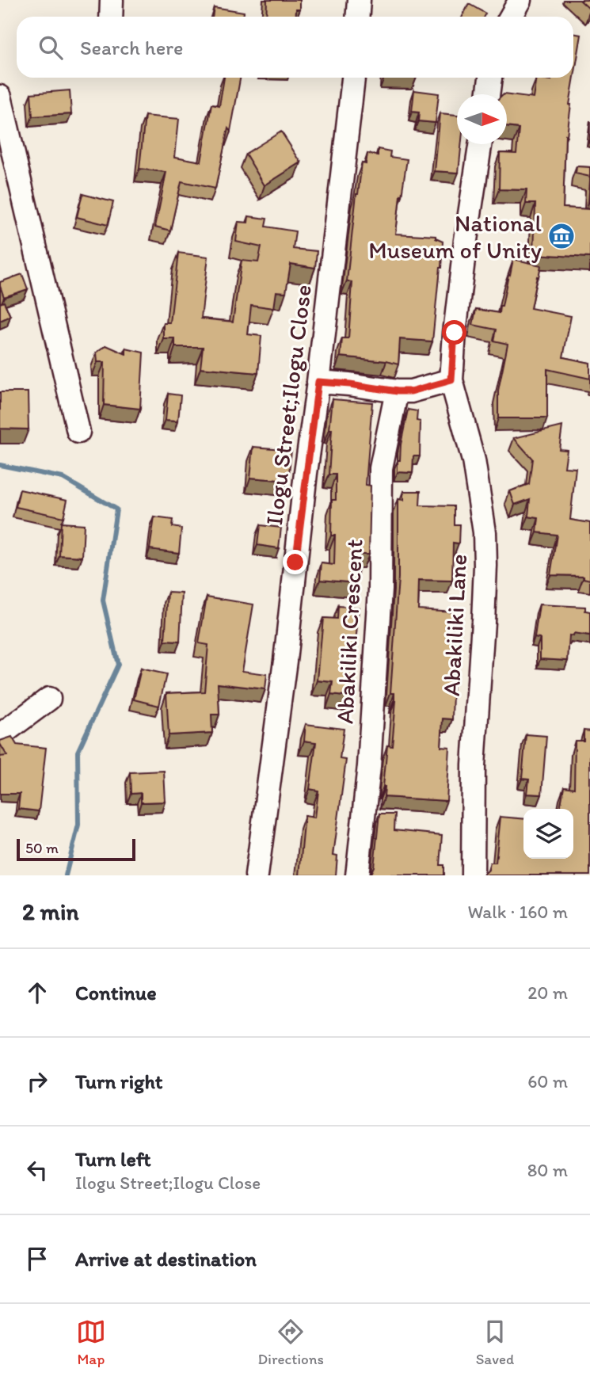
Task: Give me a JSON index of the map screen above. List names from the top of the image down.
{
  "streets": {
    "street": ["Ilogu Street;Ilogu Close", "Abakiliki Lane", "Abakiliki Crescent"]
  },
  "places": {
    "museum": ["National Museum of Unity"]
  },
  "scale_bar": "50 m",
  "north": "right",
  "page": {
    "search": "Search here",
    "scale": "50 m",
    "heading": ["2 min", "Walk · 160 m"],
    "list": [
      ["Continue", "20 m"],
      ["Turn right", "60 m"],
      ["Turn left", "Ilogu Street;Ilogu Close", "80 m"],
      "Arrive at destination"
    ],
    "nav": ["Map", "Directions", "Saved"]
  }
}
